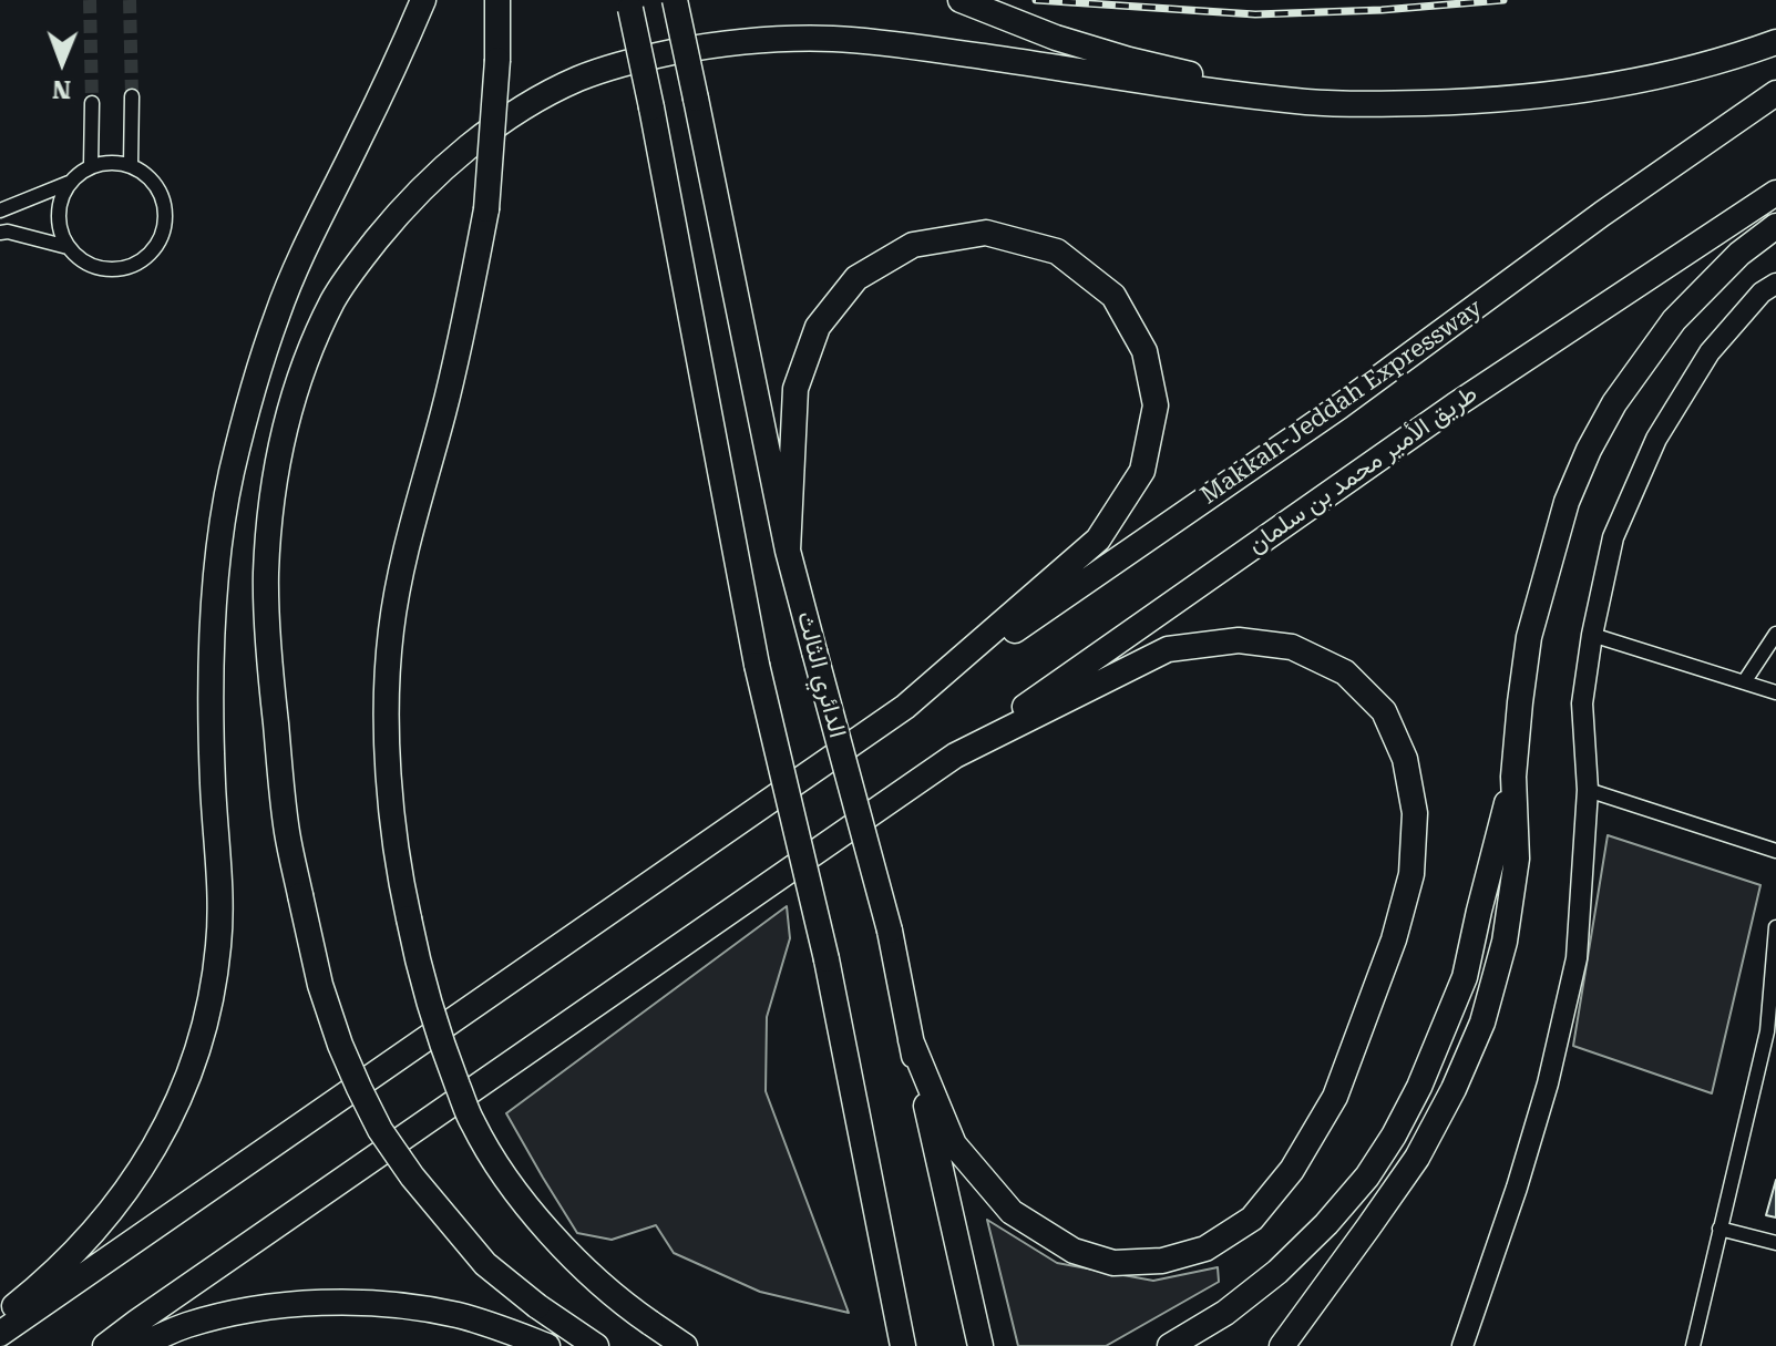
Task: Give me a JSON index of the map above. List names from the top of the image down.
{
  "streets": {
    "highway": ["Makkah-Jeddah Expressway", "طريق الأمير محمد بن سلمان", "الدائري الثالث"]
  },
  "north": "bottom"
}
